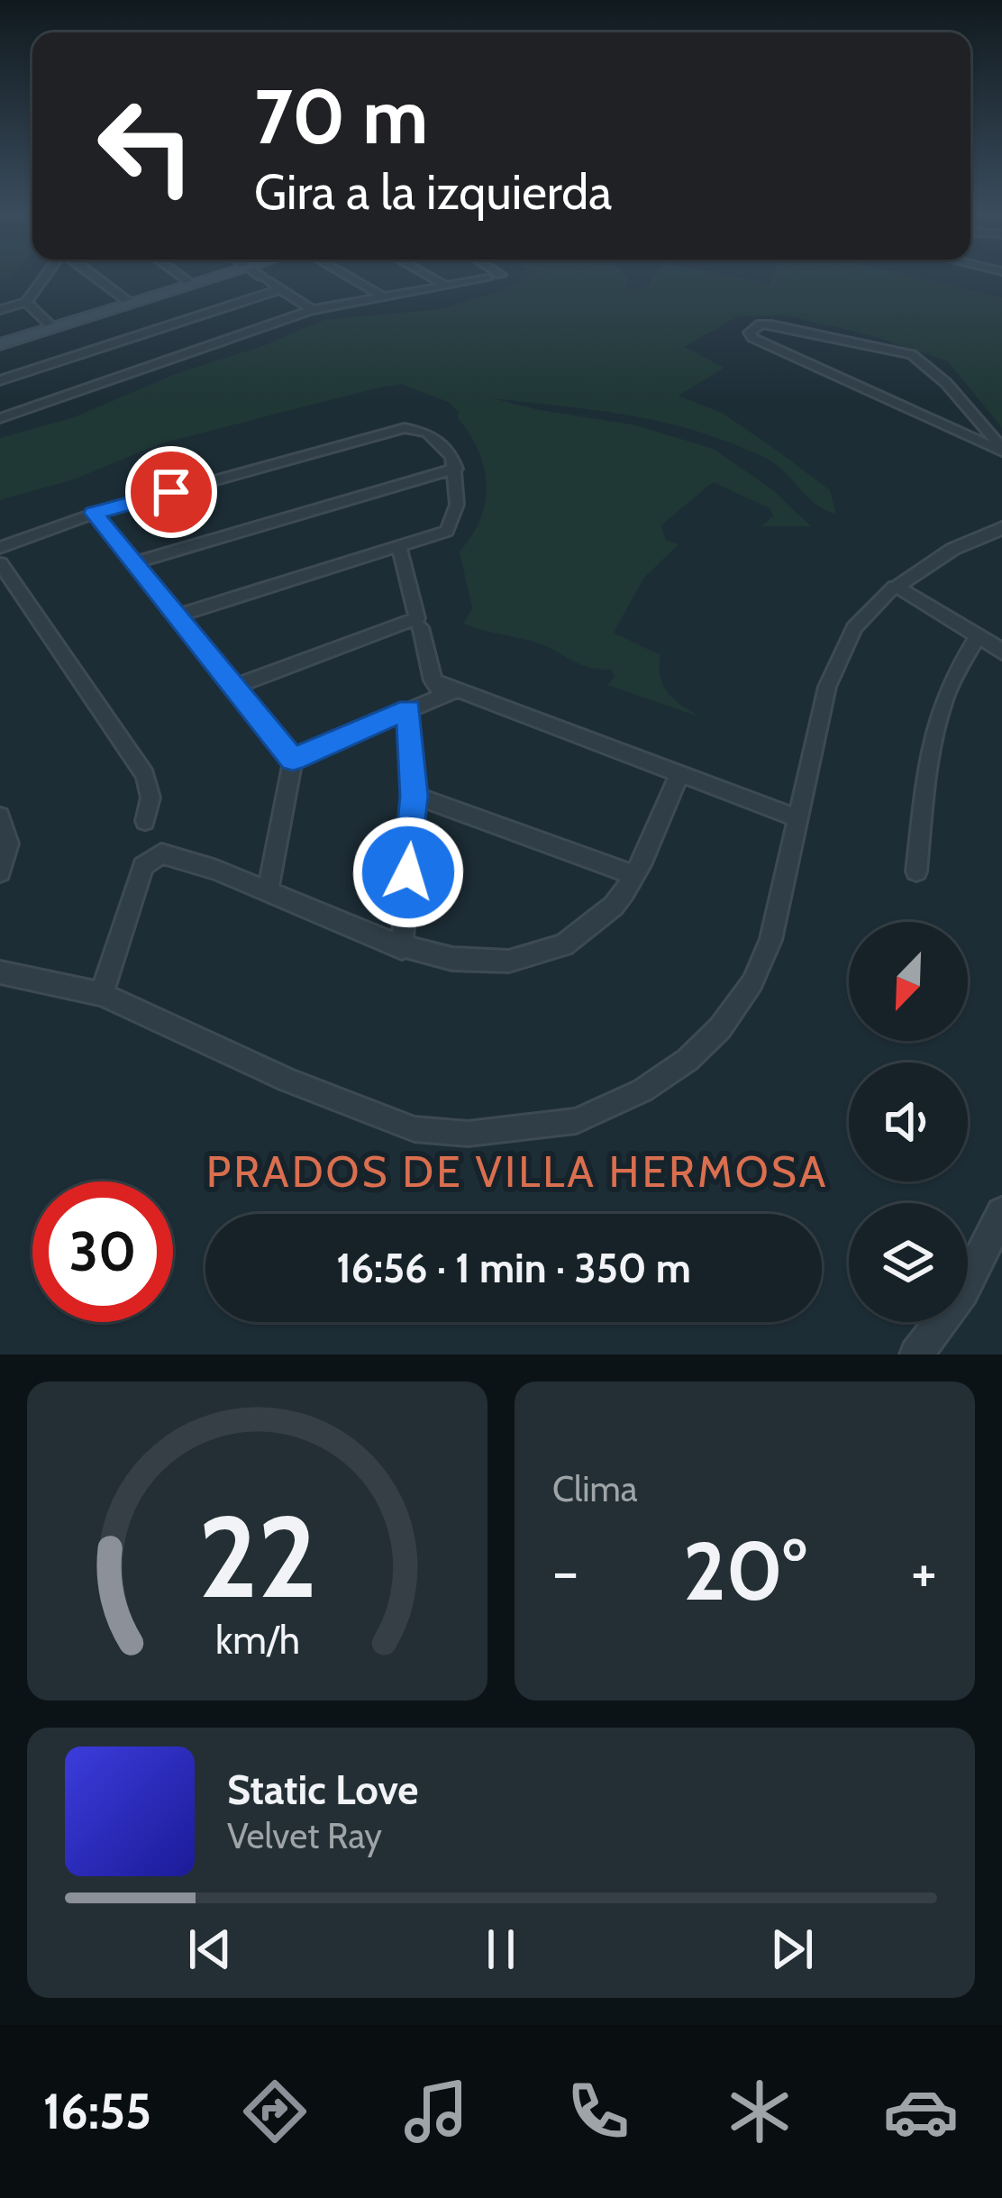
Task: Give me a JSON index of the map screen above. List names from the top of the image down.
{
  "districts": ["PRADOS DE VILLA HERMOSA"],
  "north": "bottom left",
  "page": {
    "turn": ["70 m", "Gira a la izquierda"],
    "limit": "30",
    "trip": "16:56 · 1 min · 350 m",
    "tile": "Clima",
    "heat": ["−", "20°", "+"],
    "song": ["Static Love", "Velvet Ray"],
    "tabs": "16:55",
    "gauge": ["22", "km/h"]
  }
}
